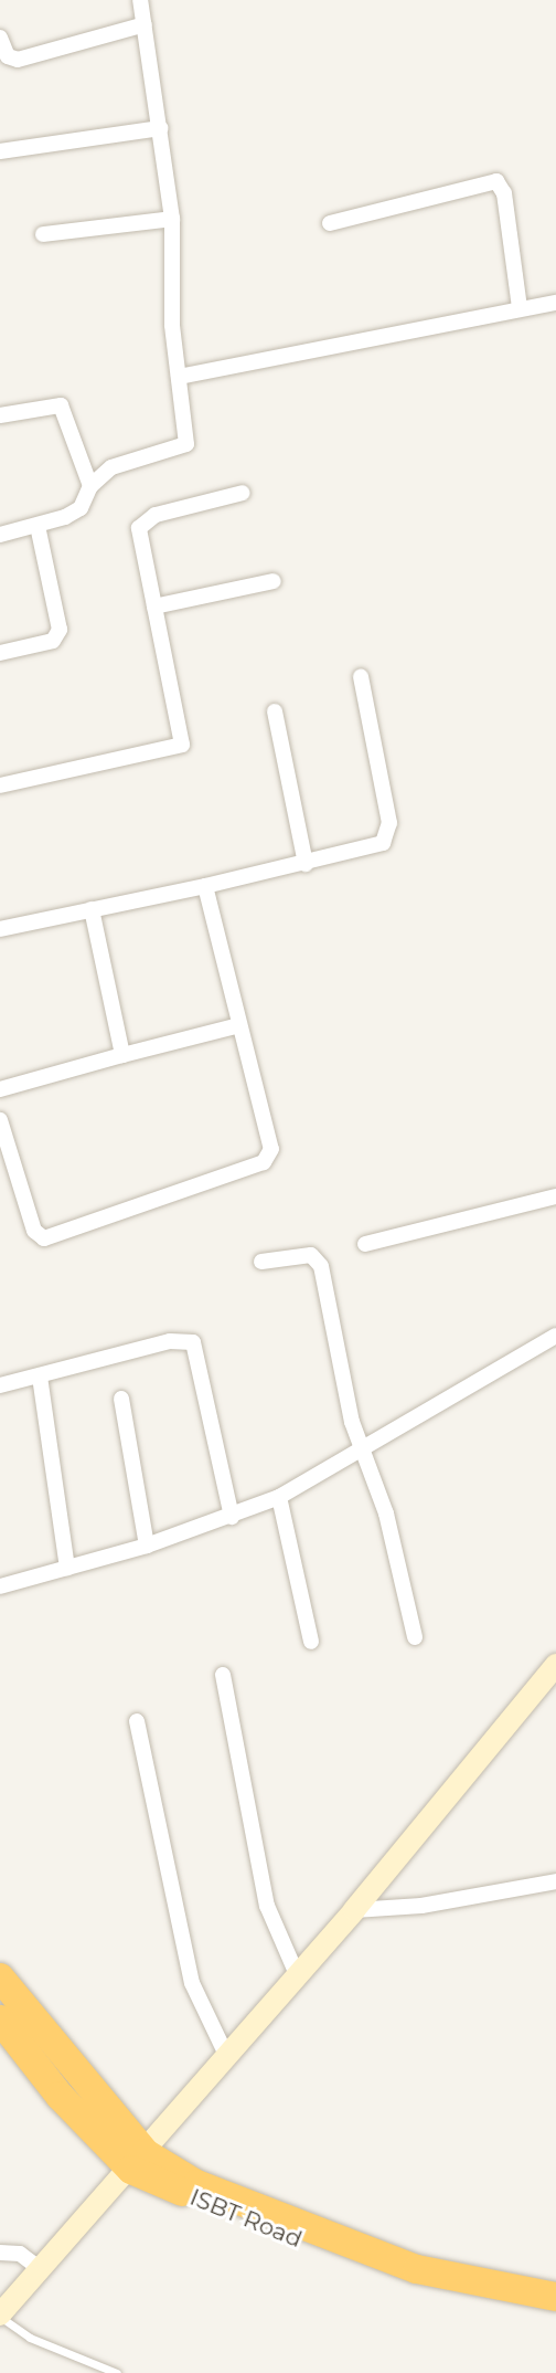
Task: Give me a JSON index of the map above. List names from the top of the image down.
{
  "streets": {
    "highway": ["ISBT Road"]
  }
}
